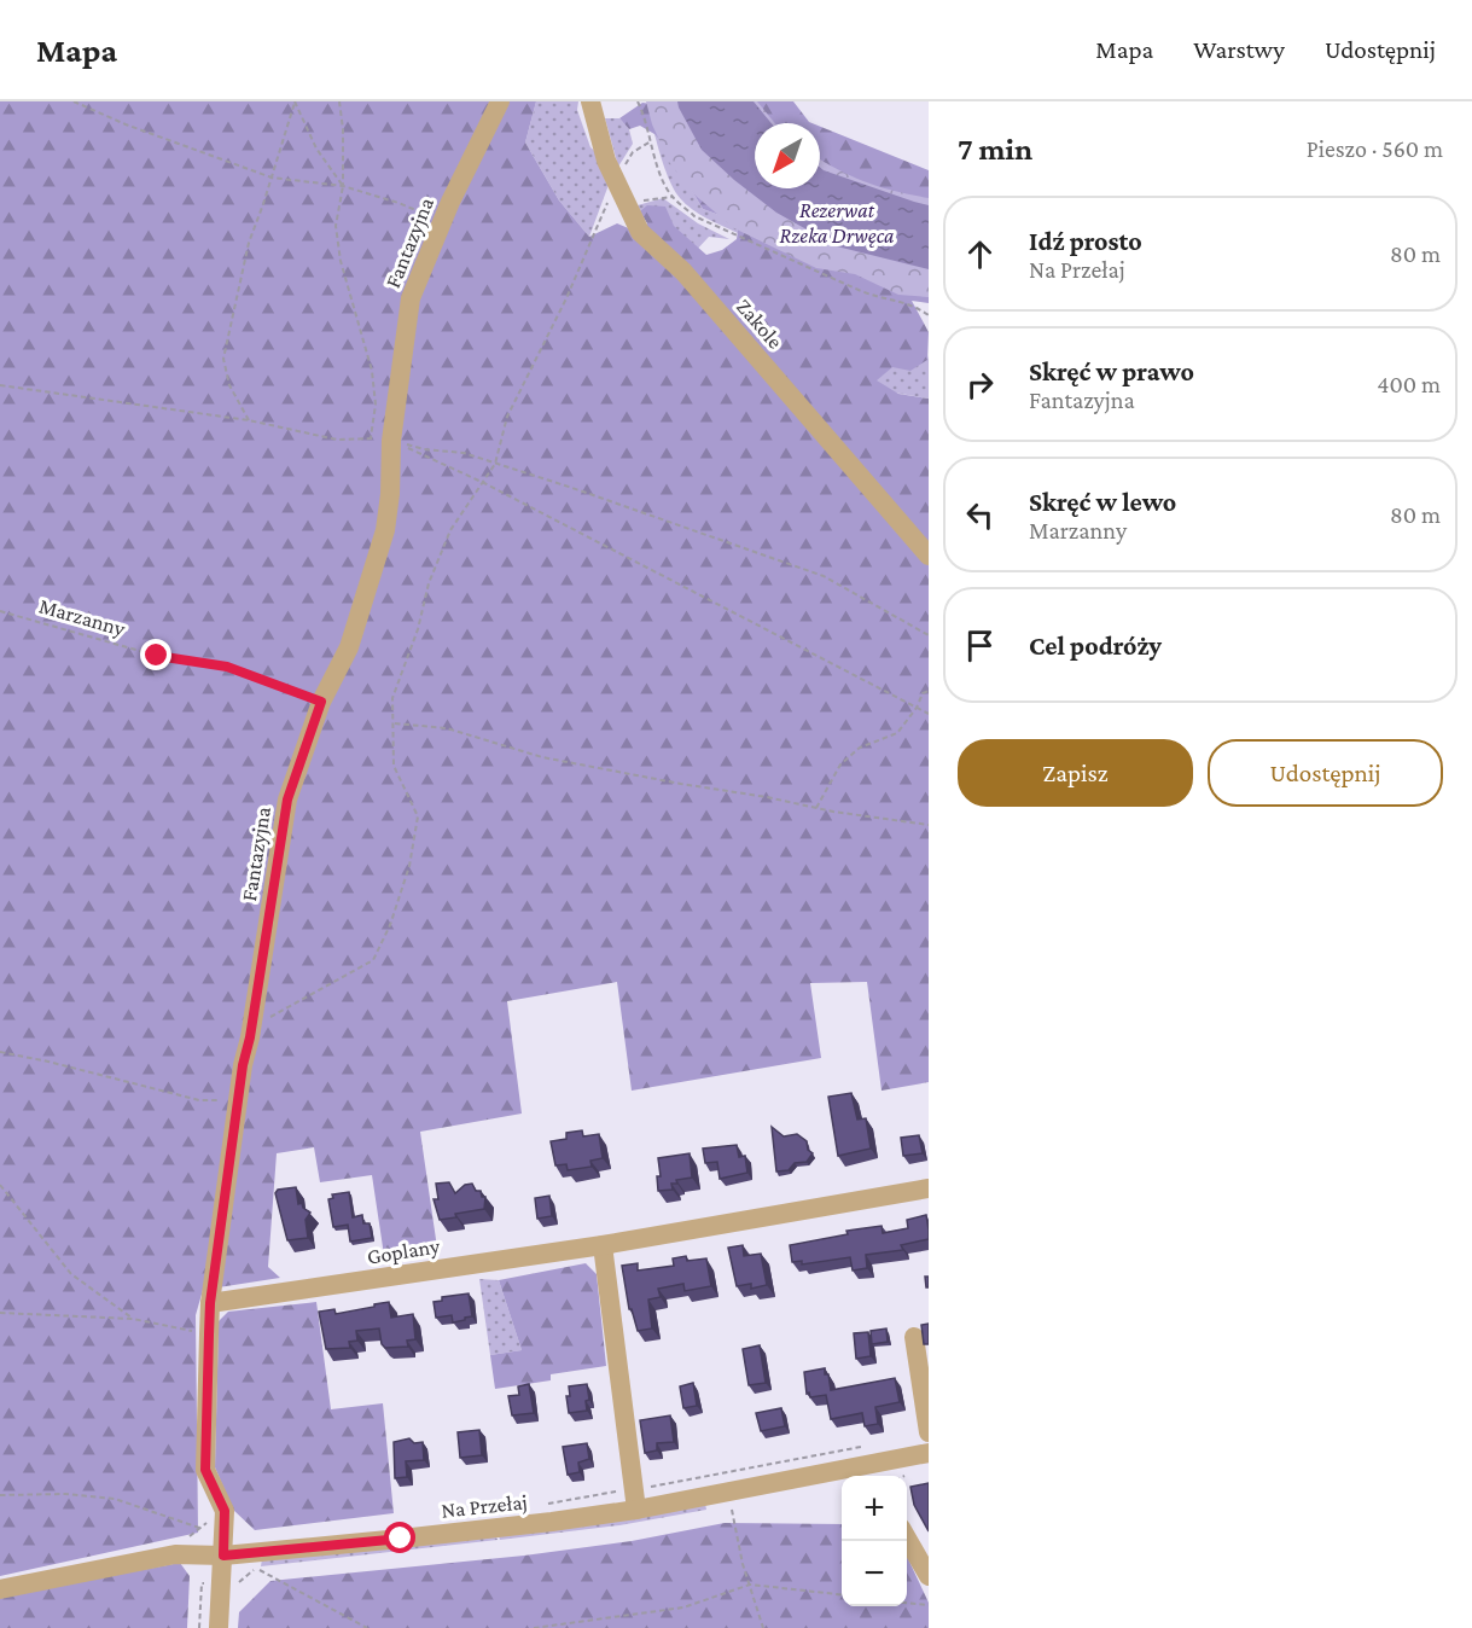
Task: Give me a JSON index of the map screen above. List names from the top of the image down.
{
  "streets": {
    "street": [
      "Fantazyjna",
      "Zakole",
      "Goplany",
      "Na Przełaj"
    ],
    "path": ["Marzanny"]
  },
  "crossings": [
    ["Fantazyjna", "Marzanny"],
    ["Fantazyjna", "Goplany"],
    ["Fantazyjna", "Na Przełaj"]
  ],
  "parks": ["Rezerwat Rzeka Drwęca"],
  "north": "bottom left",
  "page": {
    "header": "Mapa",
    "nav": ["Mapa", "Warstwy", "Udostępnij"],
    "heading": ["7 min", "Pieszo · 560 m"],
    "list": [
      ["Idź prosto", "Na Przełaj", "80 m"],
      ["Skręć w prawo", "Fantazyjna", "400 m"],
      ["Skręć w lewo", "Marzanny", "80 m"],
      "Cel podróży"
    ],
    "buttons": ["Zapisz", "Udostępnij"],
    "map_buttons": ["+", "−"]
  }
}
